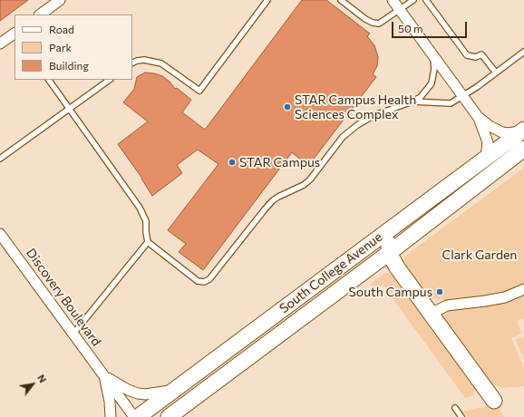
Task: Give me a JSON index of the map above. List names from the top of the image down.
{
  "streets": {
    "main road": ["South College Avenue"],
    "street": ["Discovery Boulevard"]
  },
  "crossings": [
    ["South College Avenue", "Discovery Boulevard"]
  ],
  "parks": ["Clark Garden"],
  "places": ["STAR Campus Health Sciences Complex", "STAR Campus", "South Campus"],
  "legend": ["Road", "Park", "Building"],
  "scale_bar": "50 m",
  "north": "top right"
}
